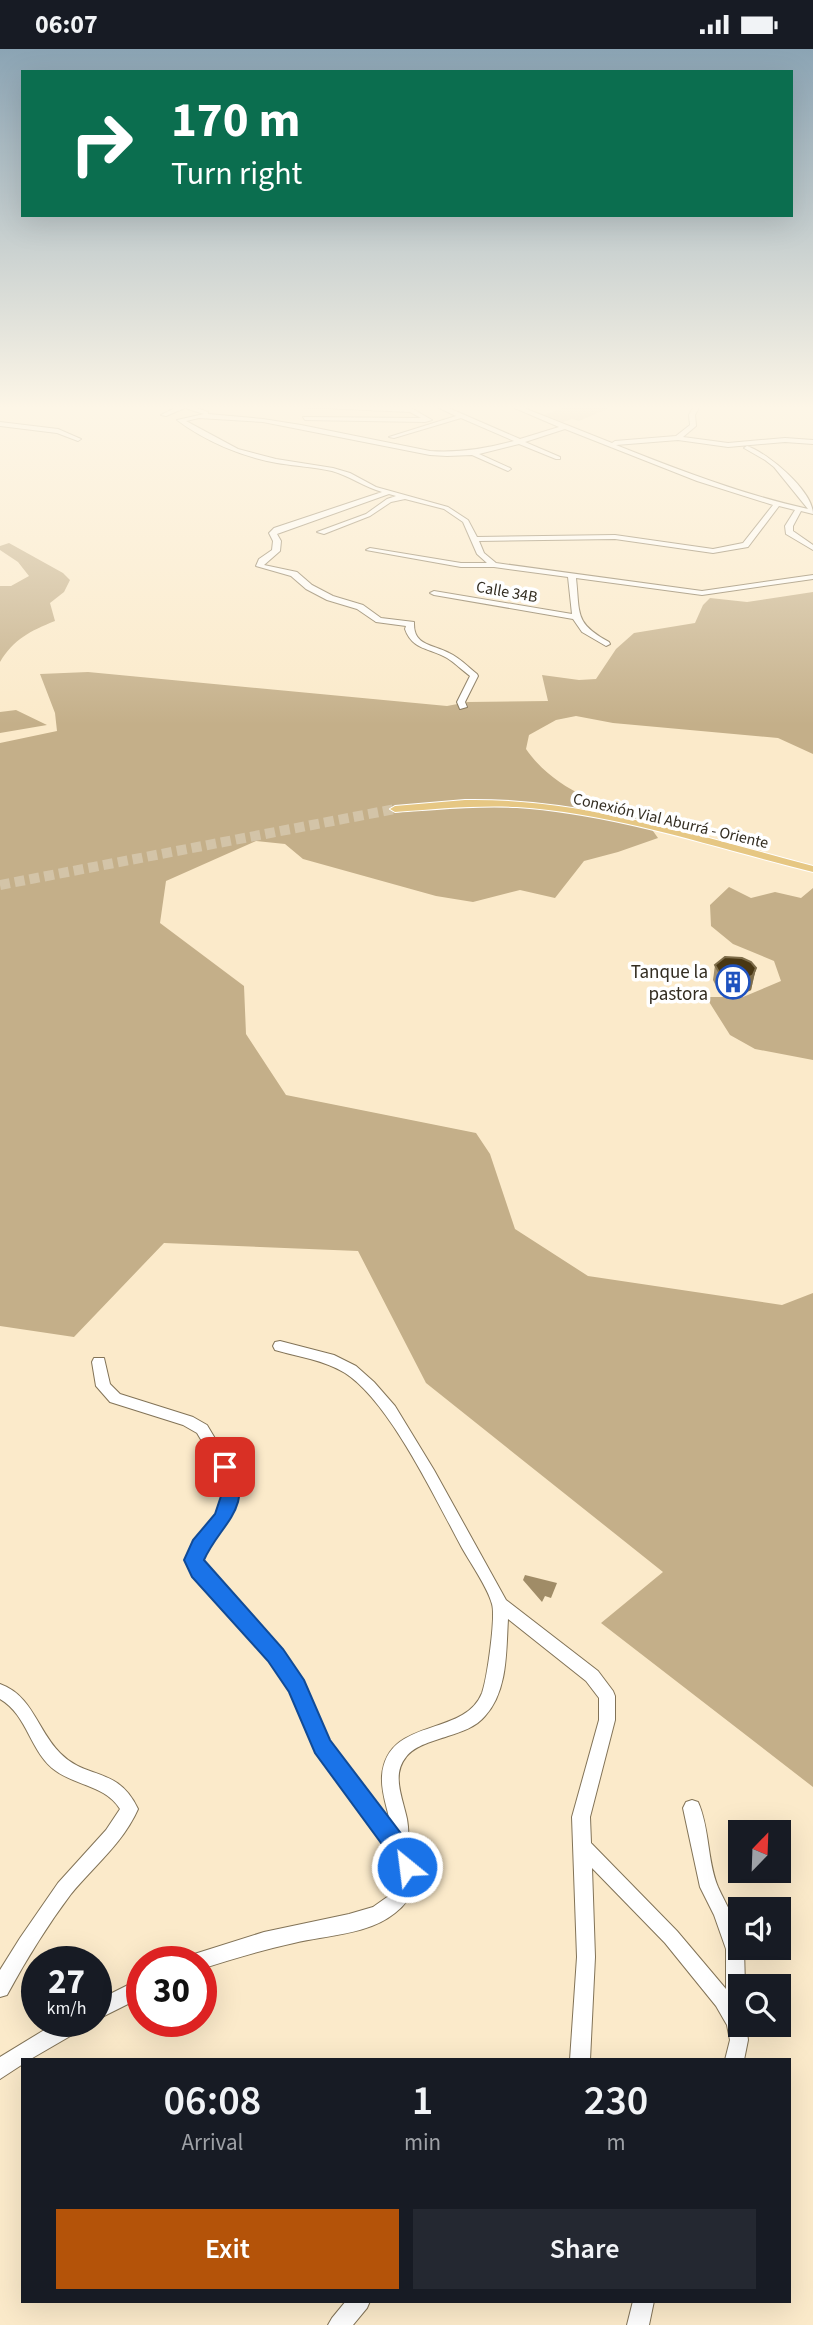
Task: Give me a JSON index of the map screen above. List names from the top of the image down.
{
  "streets": {
    "main road": ["Conexión Vial Aburrá - Oriente"],
    "street": ["Calle 34B"]
  },
  "places": {
    "building": ["Tanque la pastora"]
  },
  "north": "top right",
  "page": {
    "status": "06:07",
    "turn": ["170 m", "Turn right"],
    "speed": "27 km/h",
    "limit": "30",
    "eta": [
      "06:08",
      "Arrival",
      "1",
      "min",
      "230",
      "m"
    ],
    "buttons": ["Exit", "Share"]
  }
}
